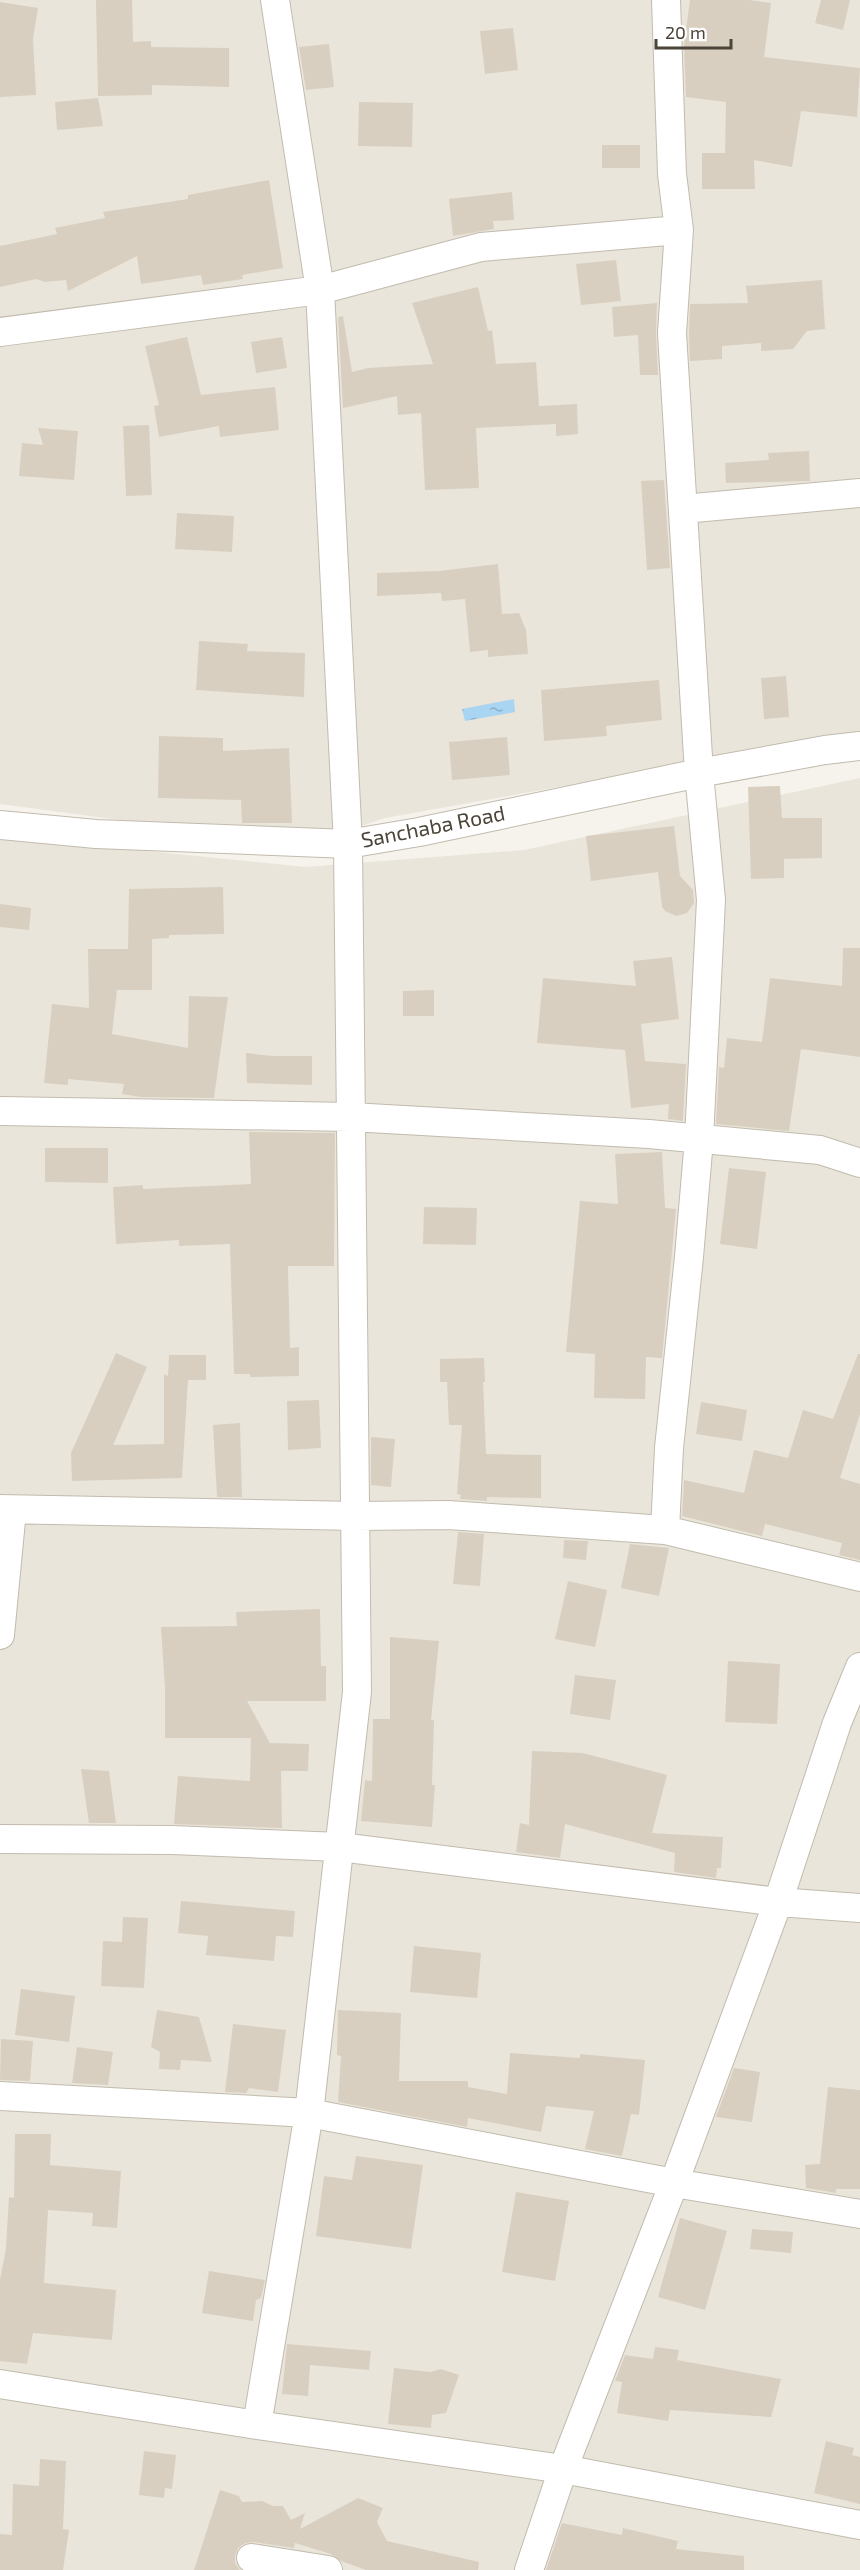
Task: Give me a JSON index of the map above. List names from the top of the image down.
{
  "streets": {
    "street": ["Sanchaba Road"]
  },
  "scale_bar": "20 m"
}
